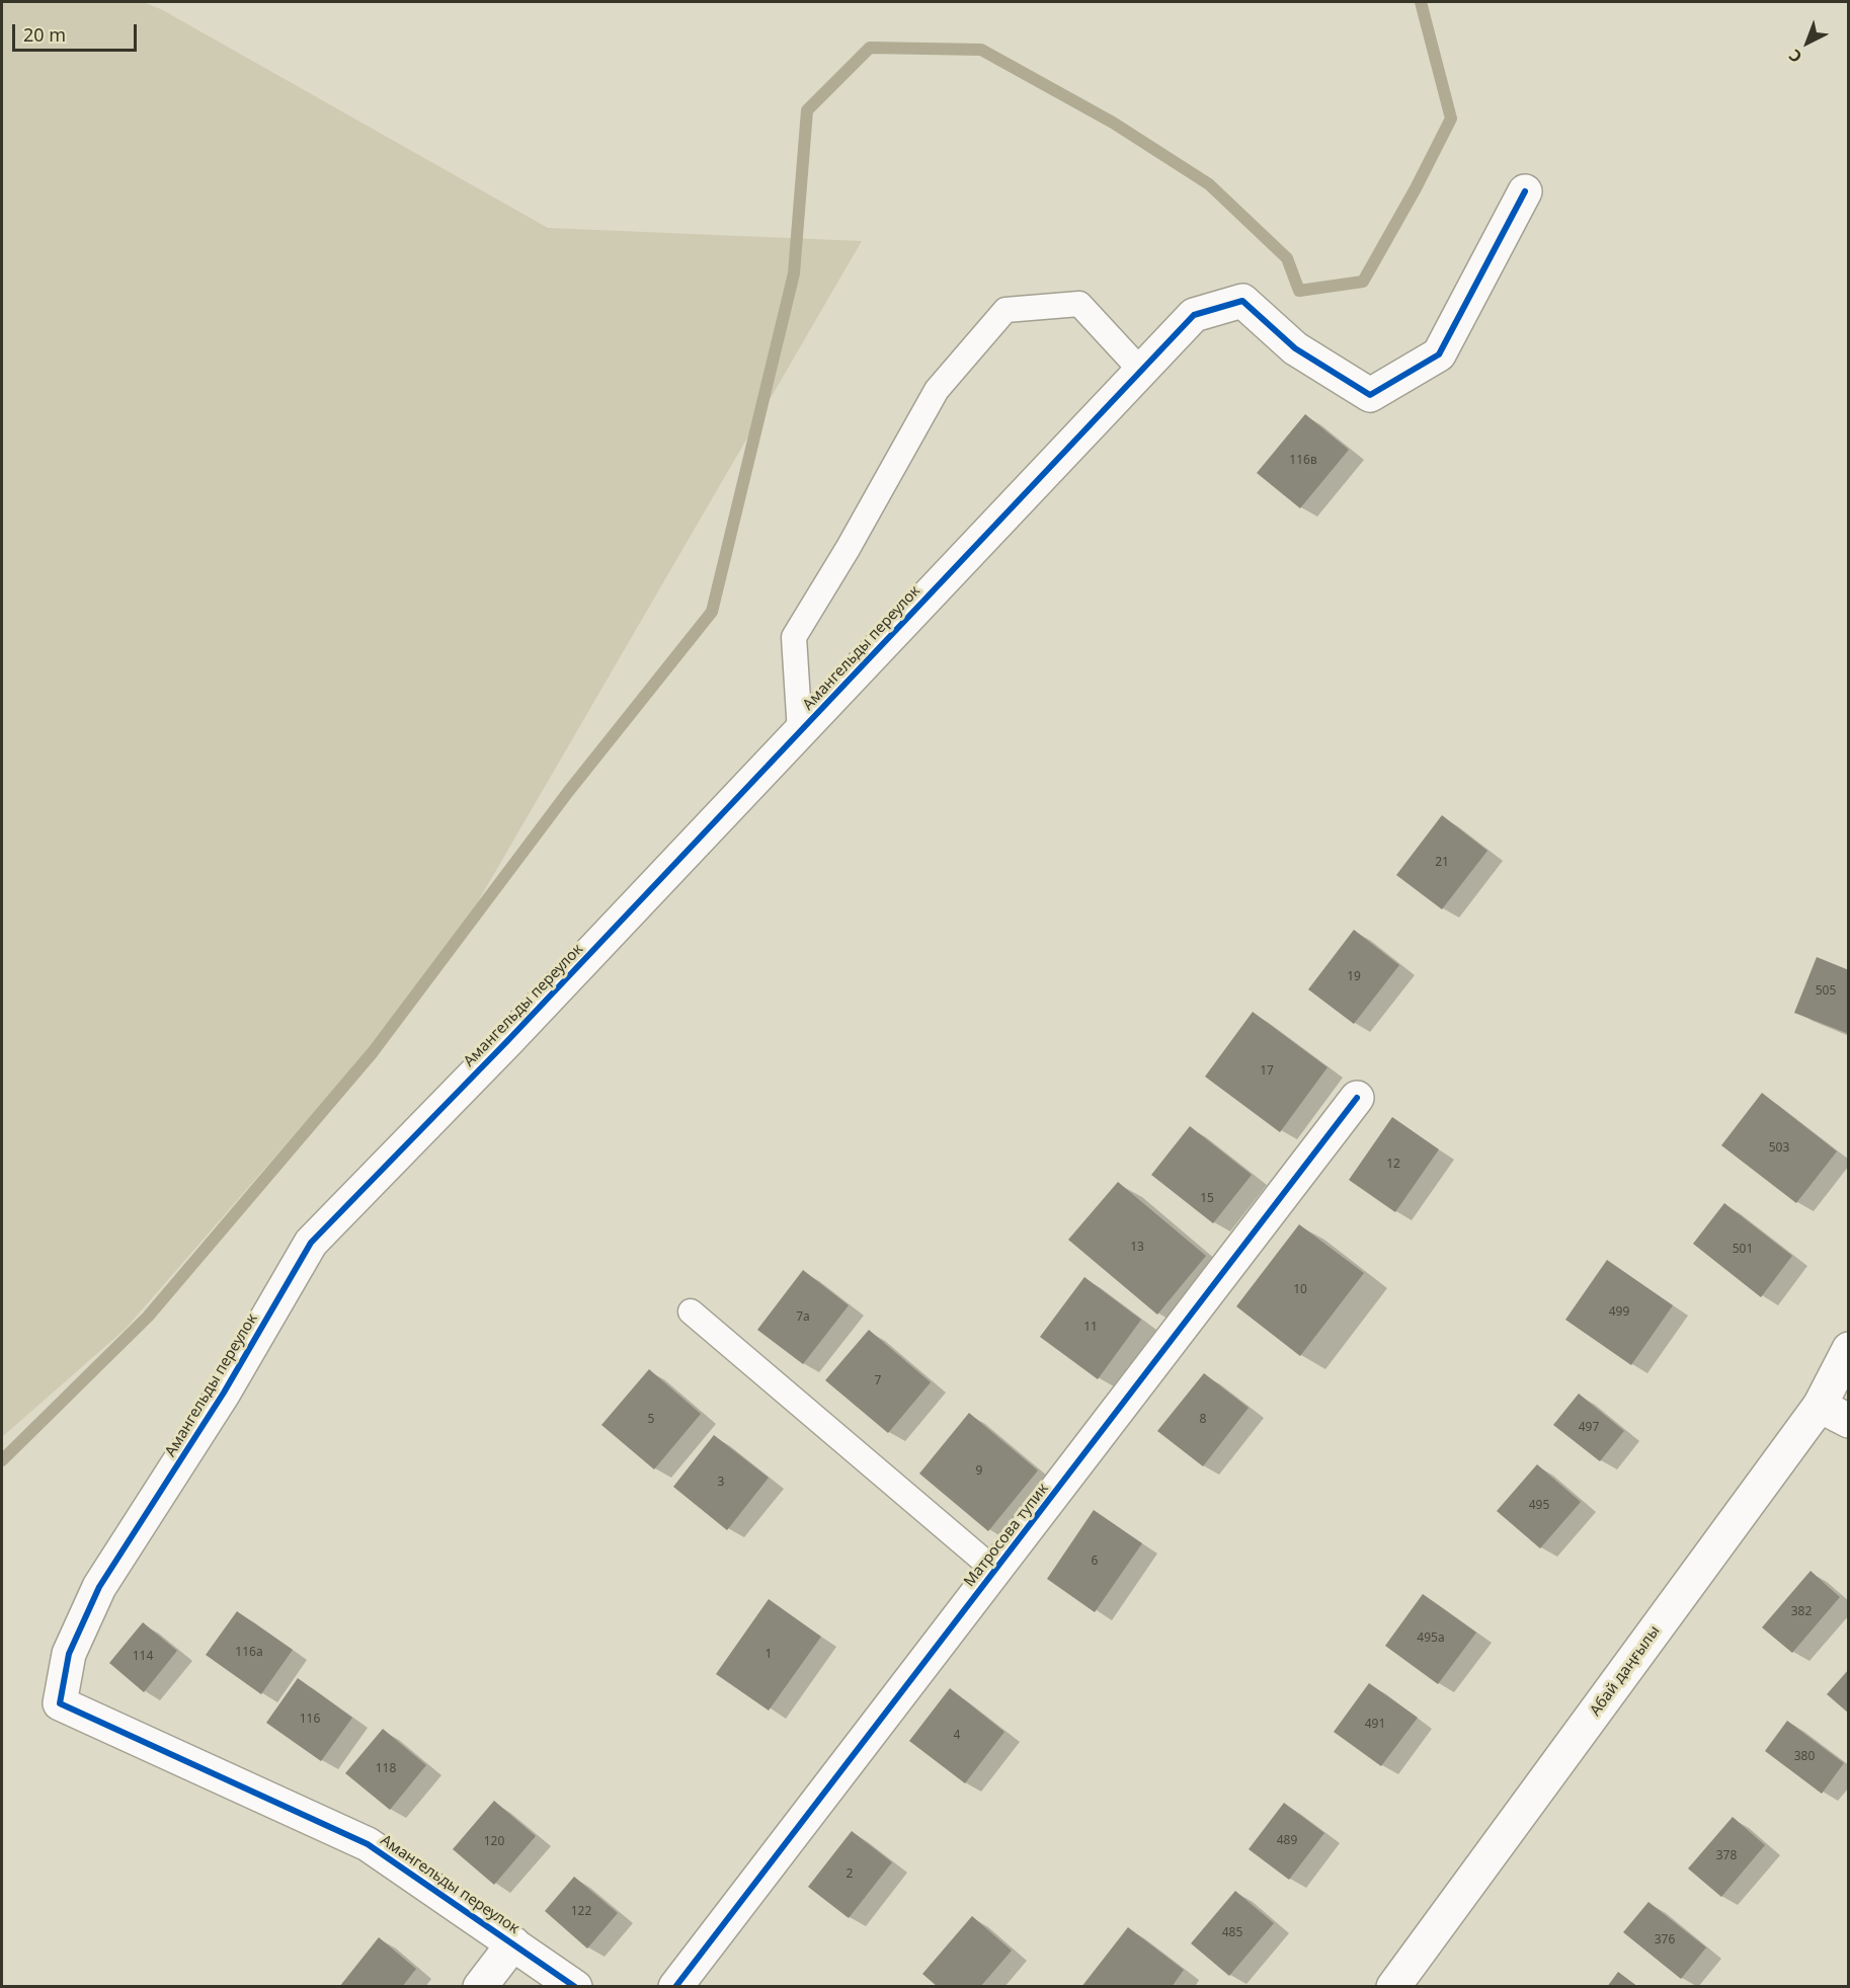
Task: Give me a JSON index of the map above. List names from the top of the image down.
{
  "streets": {
    "street": ["Амангельды переулок", "Матросова тупик", "Абай даңғылы"]
  },
  "house_numbers": [
    "116в",
    "21",
    "19",
    "505",
    "17",
    "503",
    "12",
    "15",
    "13",
    "501",
    "10",
    "499",
    "7а",
    "11",
    "7",
    "5",
    "8",
    "497",
    "9",
    "3",
    "495",
    "6",
    "382",
    "495а",
    "116а",
    "1",
    "114",
    "116",
    "491",
    "4",
    "380",
    "118",
    "489",
    "120",
    "378",
    "2",
    "122",
    "485",
    "376"
  ],
  "scale_bar": "20 m",
  "north": "bottom left"
}
